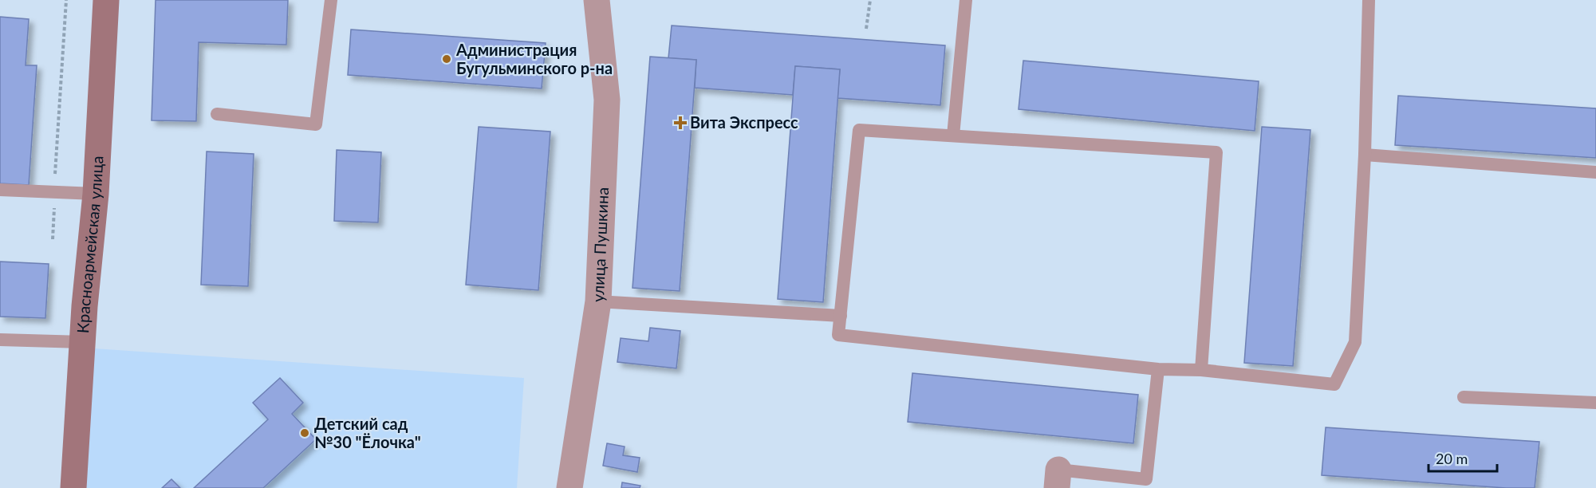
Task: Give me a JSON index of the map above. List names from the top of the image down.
{
  "streets": {
    "street": ["Красноармейская улица", "улица Пушкина"]
  },
  "places": {
    "other": ["Администрация Бугульминского р-на", "Детский сад №30 \"Ёлочка\""],
    "health": ["Вита Экспресс"]
  },
  "scale_bar": "20 m"
}
